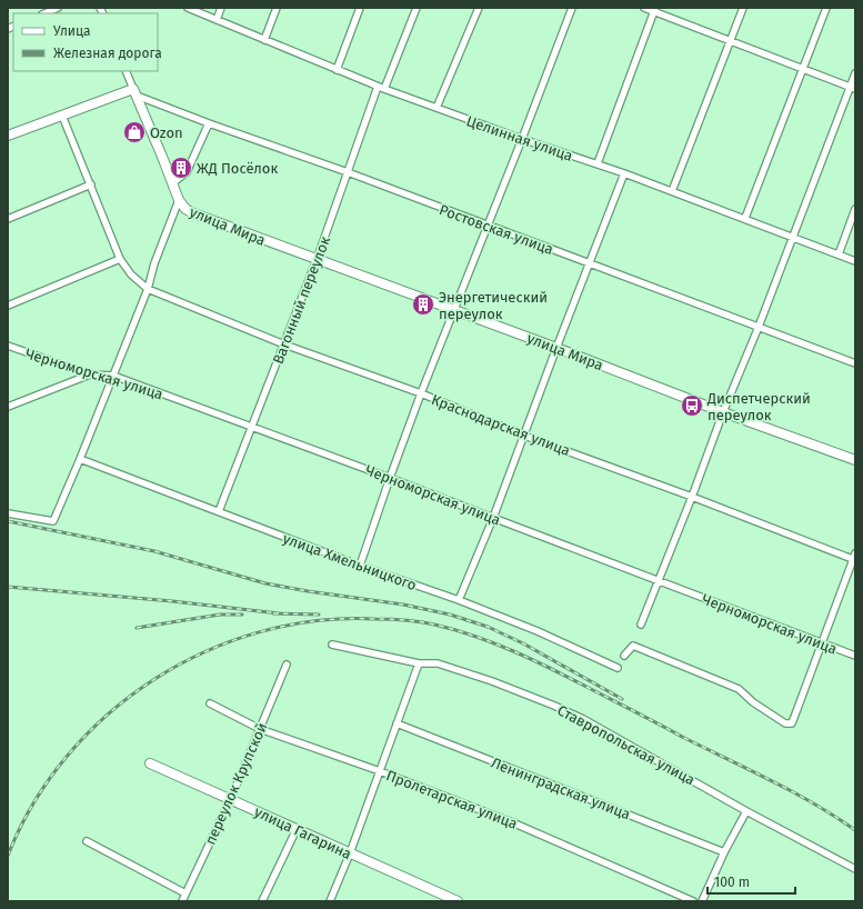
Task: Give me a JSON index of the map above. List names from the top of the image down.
{
  "streets": {
    "street": [
      "Целинная улица",
      "улица Мира",
      "Ростовская улица",
      "Вагонный переулок",
      "Черноморская улица",
      "Краснодарская улица",
      "улица Хмельницкого",
      "Ставропольская улица",
      "переулок Крупской",
      "Ленинградская улица",
      "Пролетарская улица",
      "улица Гагарина"
    ]
  },
  "crossings": [
    ["Целинная улица", "Вагонный переулок"],
    ["улица Мира", "Вагонный переулок"],
    ["Ростовская улица", "Вагонный переулок"],
    ["Вагонный переулок", "Черноморская улица"],
    ["Вагонный переулок", "Краснодарская улица"],
    ["Вагонный переулок", "улица Хмельницкого"],
    ["переулок Крупской", "Пролетарская улица"],
    ["переулок Крупской", "улица Гагарина"]
  ],
  "places": {
    "shop": ["Ozon"],
    "building": ["ЖД Посёлок", "Энергетический переулок"],
    "bus stop": ["Диспетчерский переулок"]
  },
  "legend": ["Улица", "Железная дорога"],
  "scale_bar": "100 m"
}
